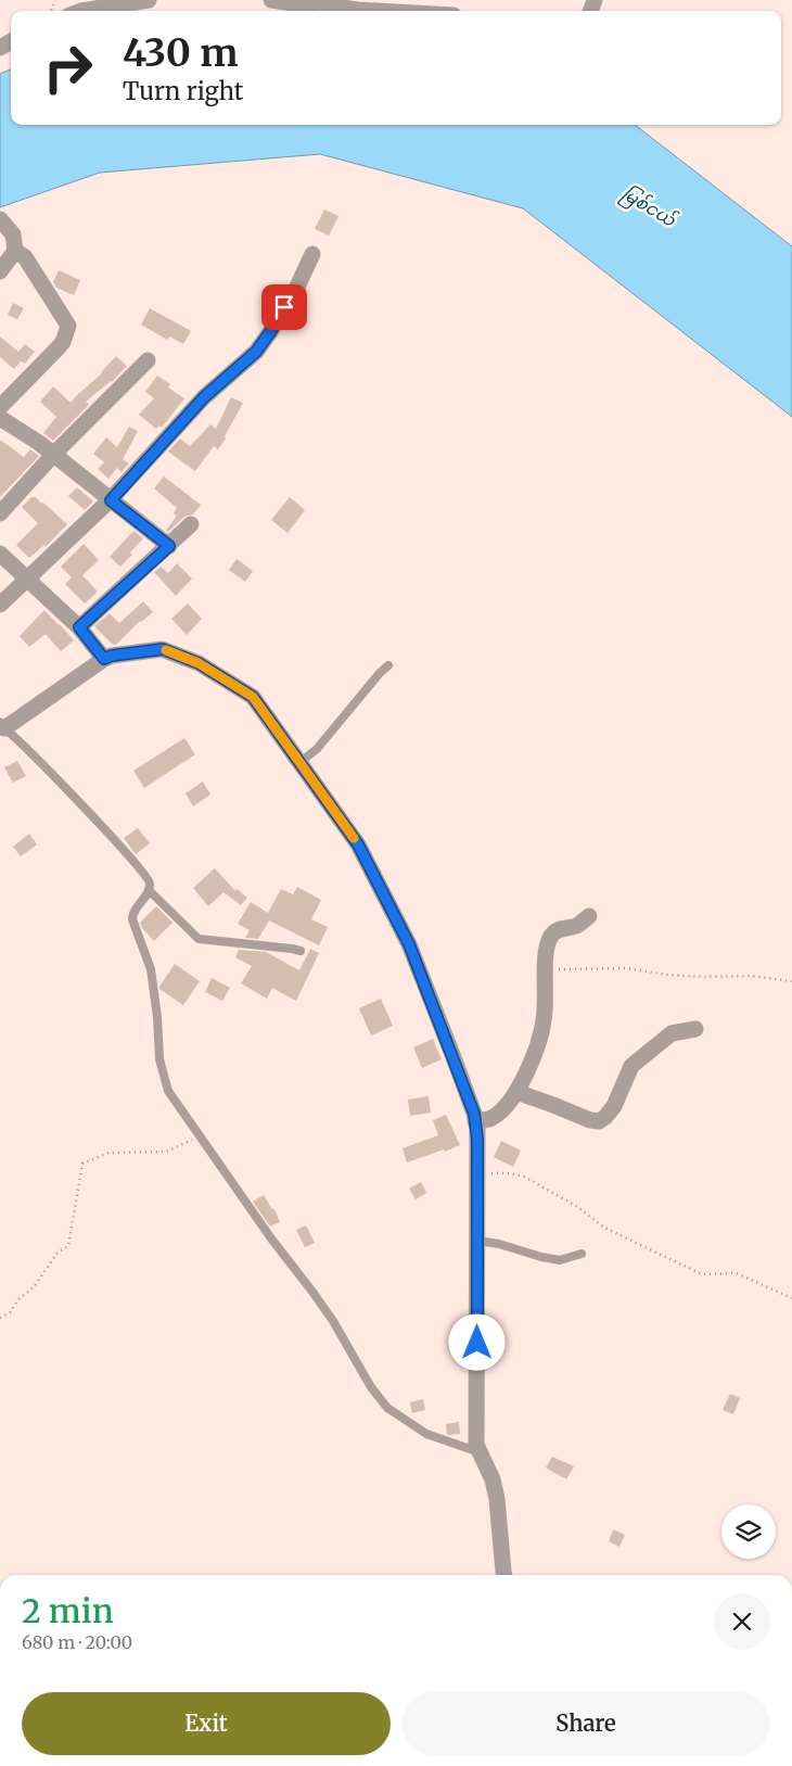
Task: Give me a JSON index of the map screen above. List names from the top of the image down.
{
  "water": ["မြစ်ငယ်"],
  "page": {
    "turn": ["430 m", "Turn right"],
    "heading": ["2 min", "680 m · 20:00"],
    "buttons": ["Exit", "Share"]
  }
}
